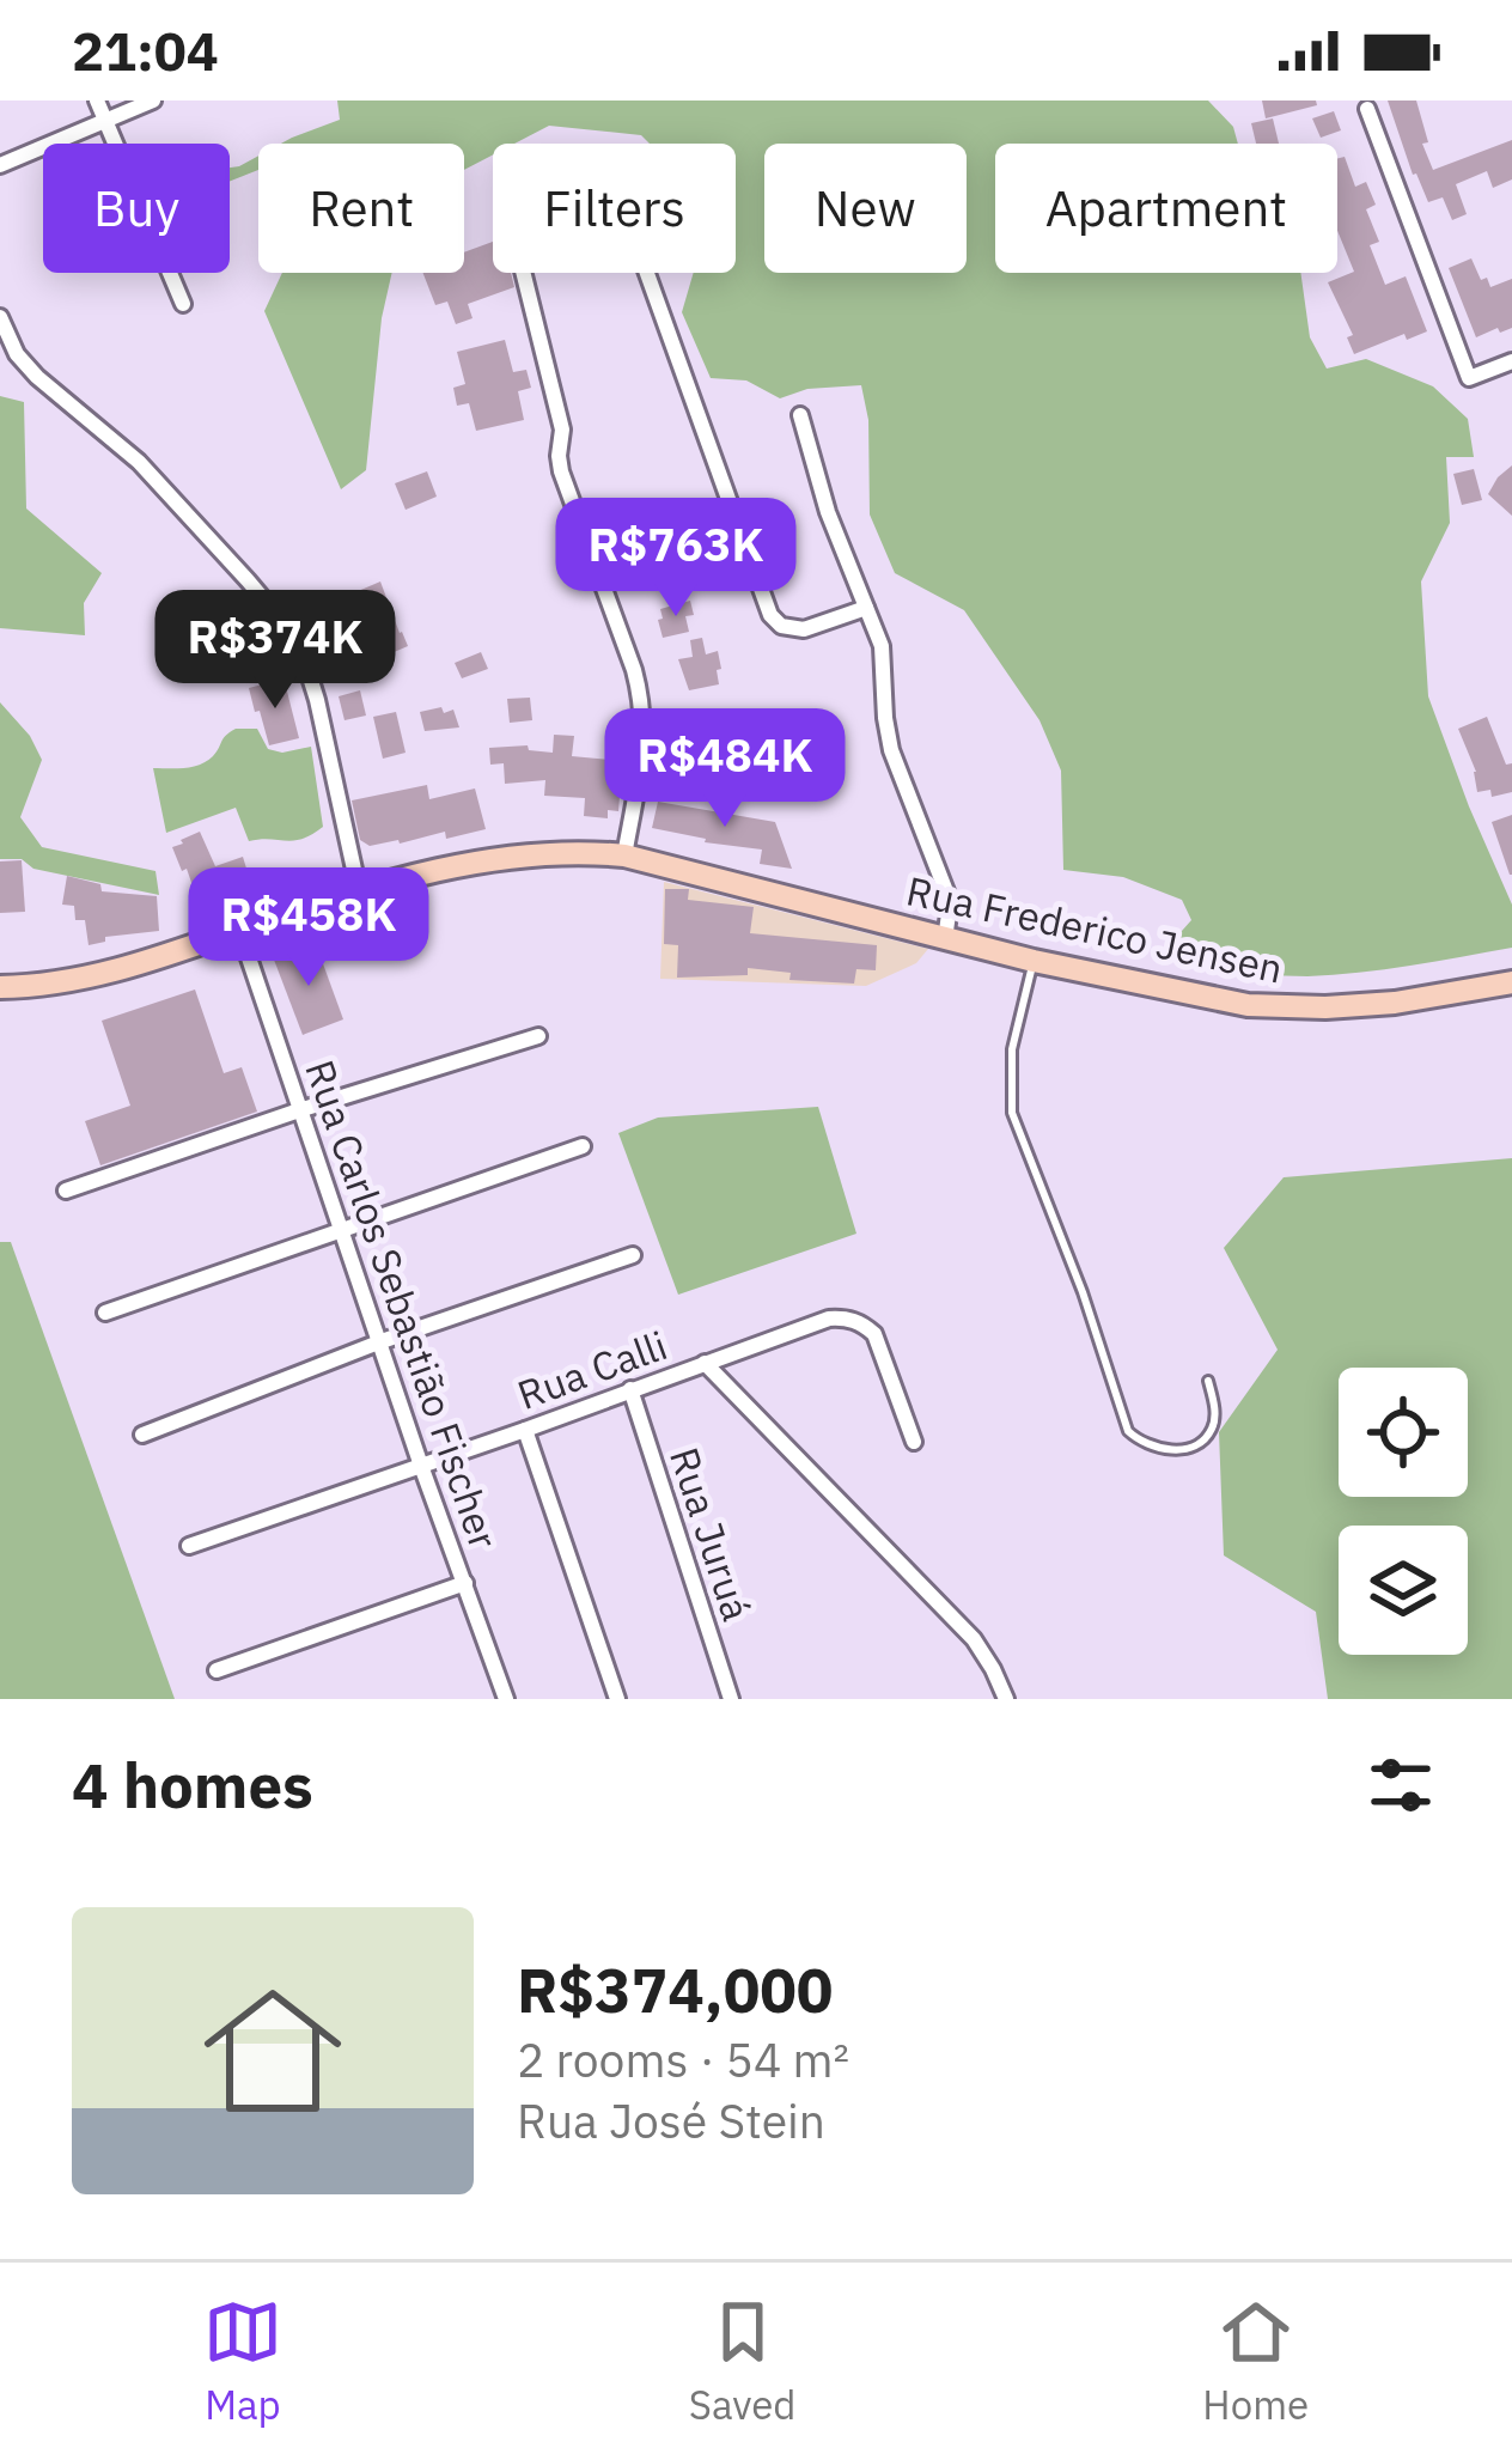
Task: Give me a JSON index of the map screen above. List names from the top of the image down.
{
  "streets": {
    "main road": ["Rua Frederico Jensen"],
    "street": ["Rua Carlos Sebastião Fischer", "Rua Calli", "Rua Juruá"]
  },
  "crossings": [
    ["Rua Frederico Jensen", "Rua Carlos Sebastião Fischer"],
    ["Rua Carlos Sebastião Fischer", "Rua Calli"],
    ["Rua Calli", "Rua Juruá"]
  ],
  "page": {
    "status": "21:04",
    "chip": [
      "Buy",
      "Rent",
      "Filters",
      "New",
      "Apartment"
    ],
    "price": [
      "R$763K",
      "R$374K",
      "R$484K",
      "R$458K"
    ],
    "heading": "4 homes",
    "list": [
      {
        "name": "R$374,000",
        "note": "2 rooms · 54 m² · Rua José Stein"
      }
    ],
    "tabs": ["Map", "Saved", "Home"]
  }
}
